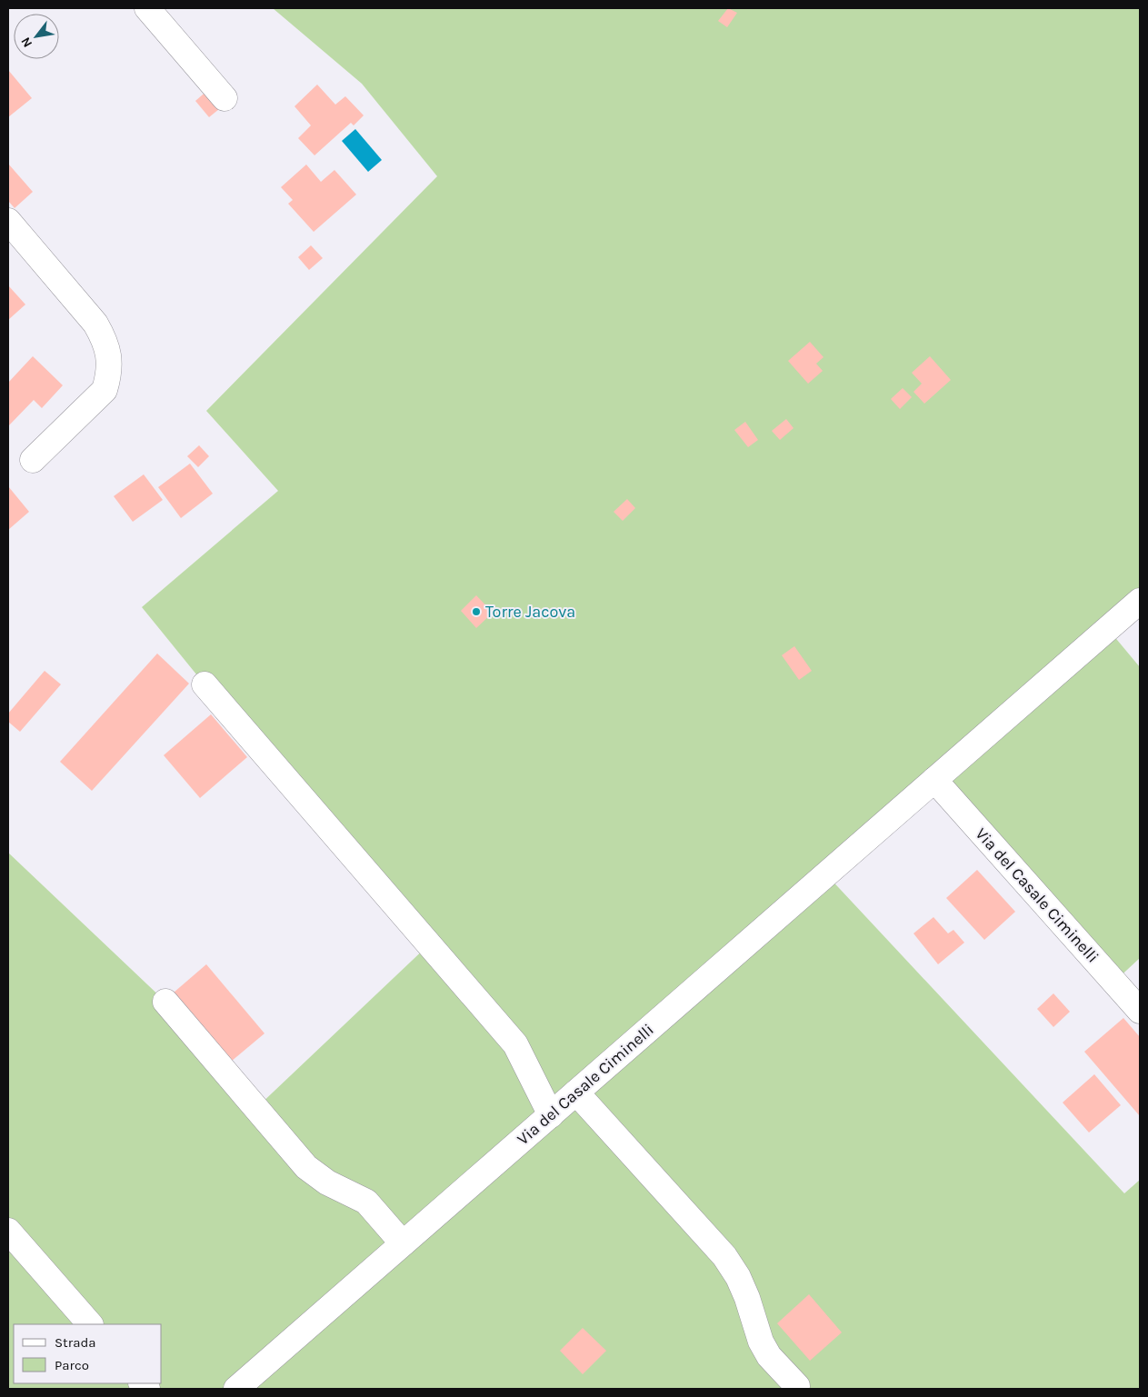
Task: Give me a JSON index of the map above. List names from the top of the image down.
{
  "streets": {
    "street": ["Via del Casale Ciminelli"]
  },
  "places": ["Torre Jacova"],
  "legend": ["Strada", "Parco"],
  "north": "bottom left"
}
